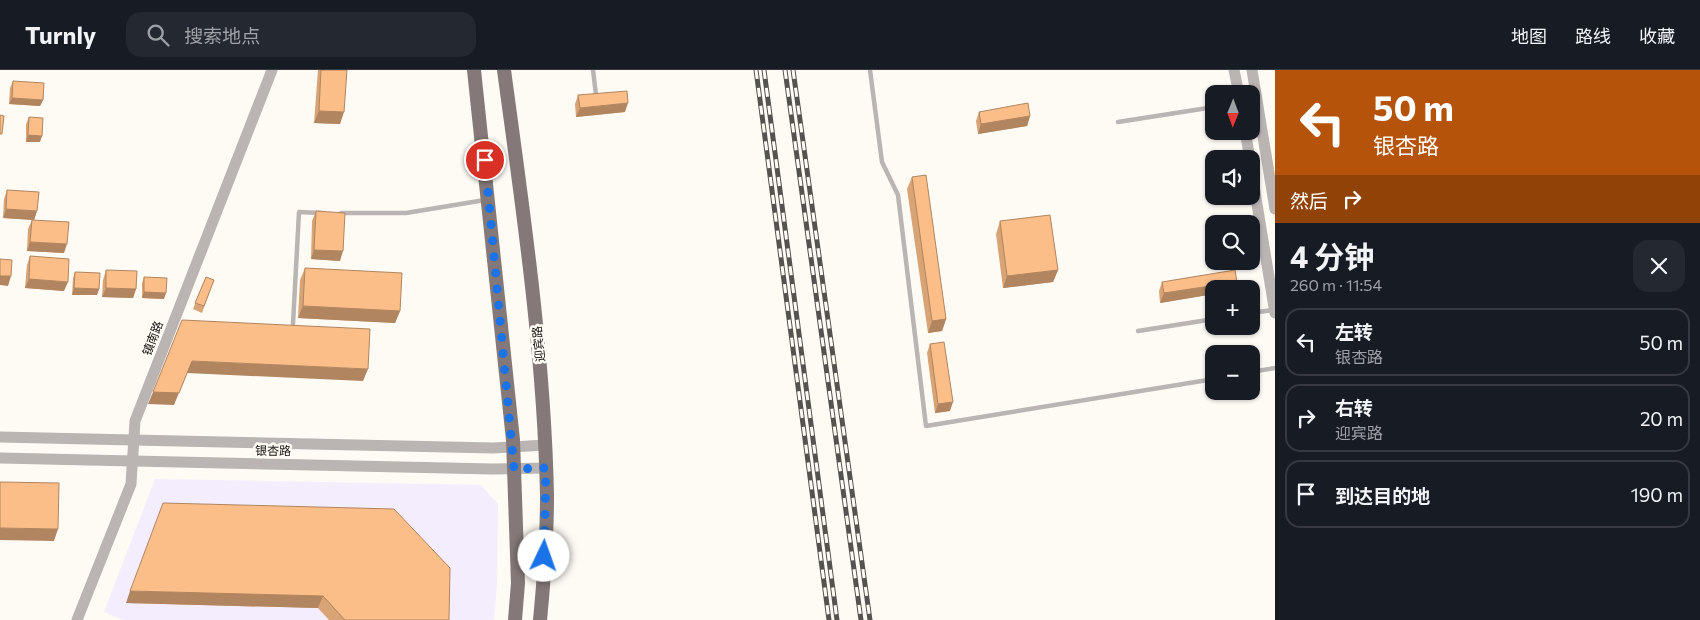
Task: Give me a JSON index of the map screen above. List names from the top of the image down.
{
  "streets": {
    "main road": ["迎宾路"],
    "street": ["镇南路", "银杏路"]
  },
  "crossings": [
    ["镇南路", "银杏路"],
    ["迎宾路", "银杏路"]
  ],
  "north": "bottom",
  "page": {
    "header": "Turnly",
    "search": "搜索地点",
    "nav": ["地图", "路线", "收藏"],
    "turn": ["50 m", "银杏路"],
    "map_buttons": ["+", "−"],
    "then": "然后",
    "heading": ["4 分钟", "260 m · 11:54"],
    "list": [
      {
        "name": "左转",
        "note": "银杏路",
        "value": "50 m"
      },
      {
        "name": "右转",
        "note": "迎宾路",
        "value": "20 m"
      },
      {
        "name": "到达目的地",
        "value": "190 m"
      }
    ]
  }
}
